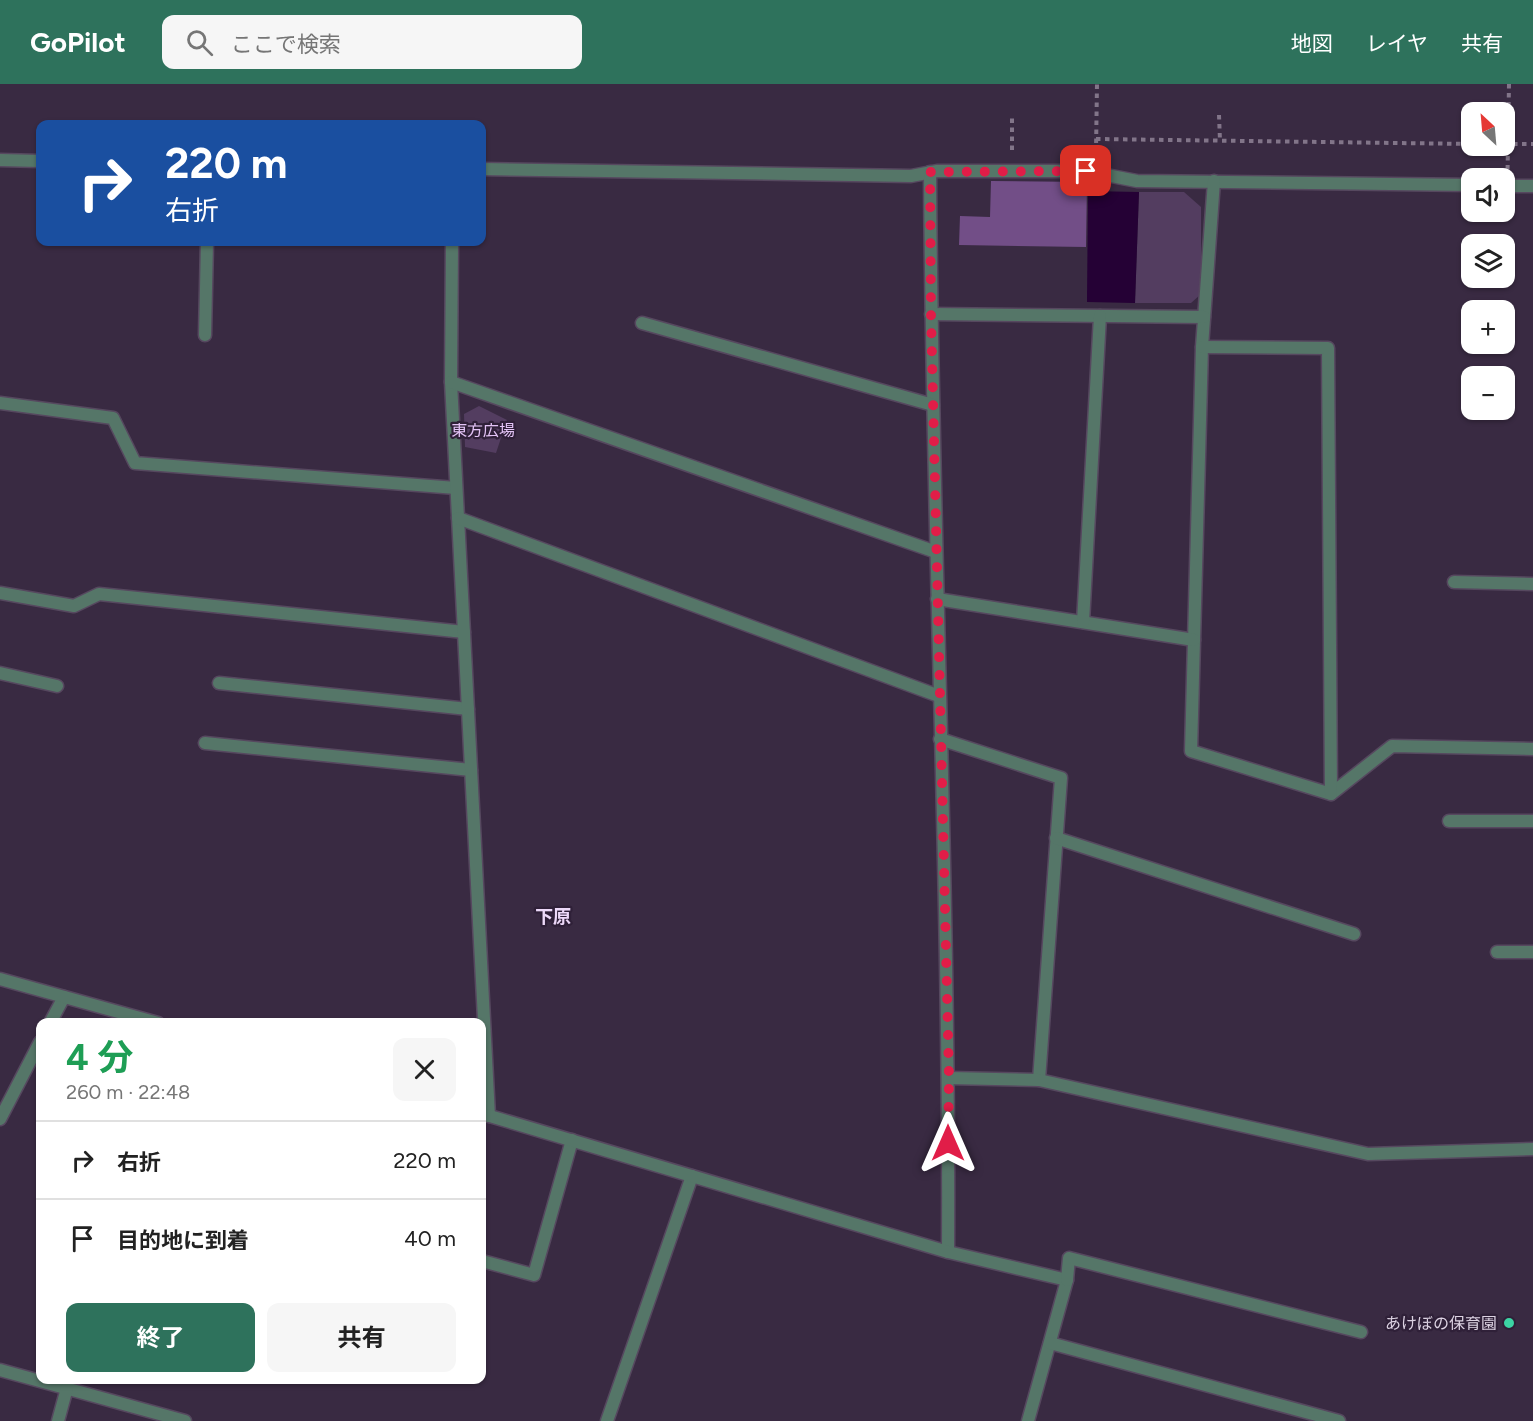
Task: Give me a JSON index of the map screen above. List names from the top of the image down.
{
  "districts": ["下原"],
  "parks": ["東方広場"],
  "places": ["あけぼの保育園"],
  "north": "top left",
  "page": {
    "header": "GoPilot",
    "search": "ここで検索",
    "nav": ["地図", "レイヤ", "共有"],
    "map_buttons": ["+", "−"],
    "turn": ["220 m", "右折"],
    "heading": ["4 分", "260 m · 22:48"],
    "list": [
      {
        "name": "右折",
        "value": "220 m"
      },
      {
        "name": "目的地に到着",
        "value": "40 m"
      }
    ],
    "buttons": ["終了", "共有"]
  }
}
